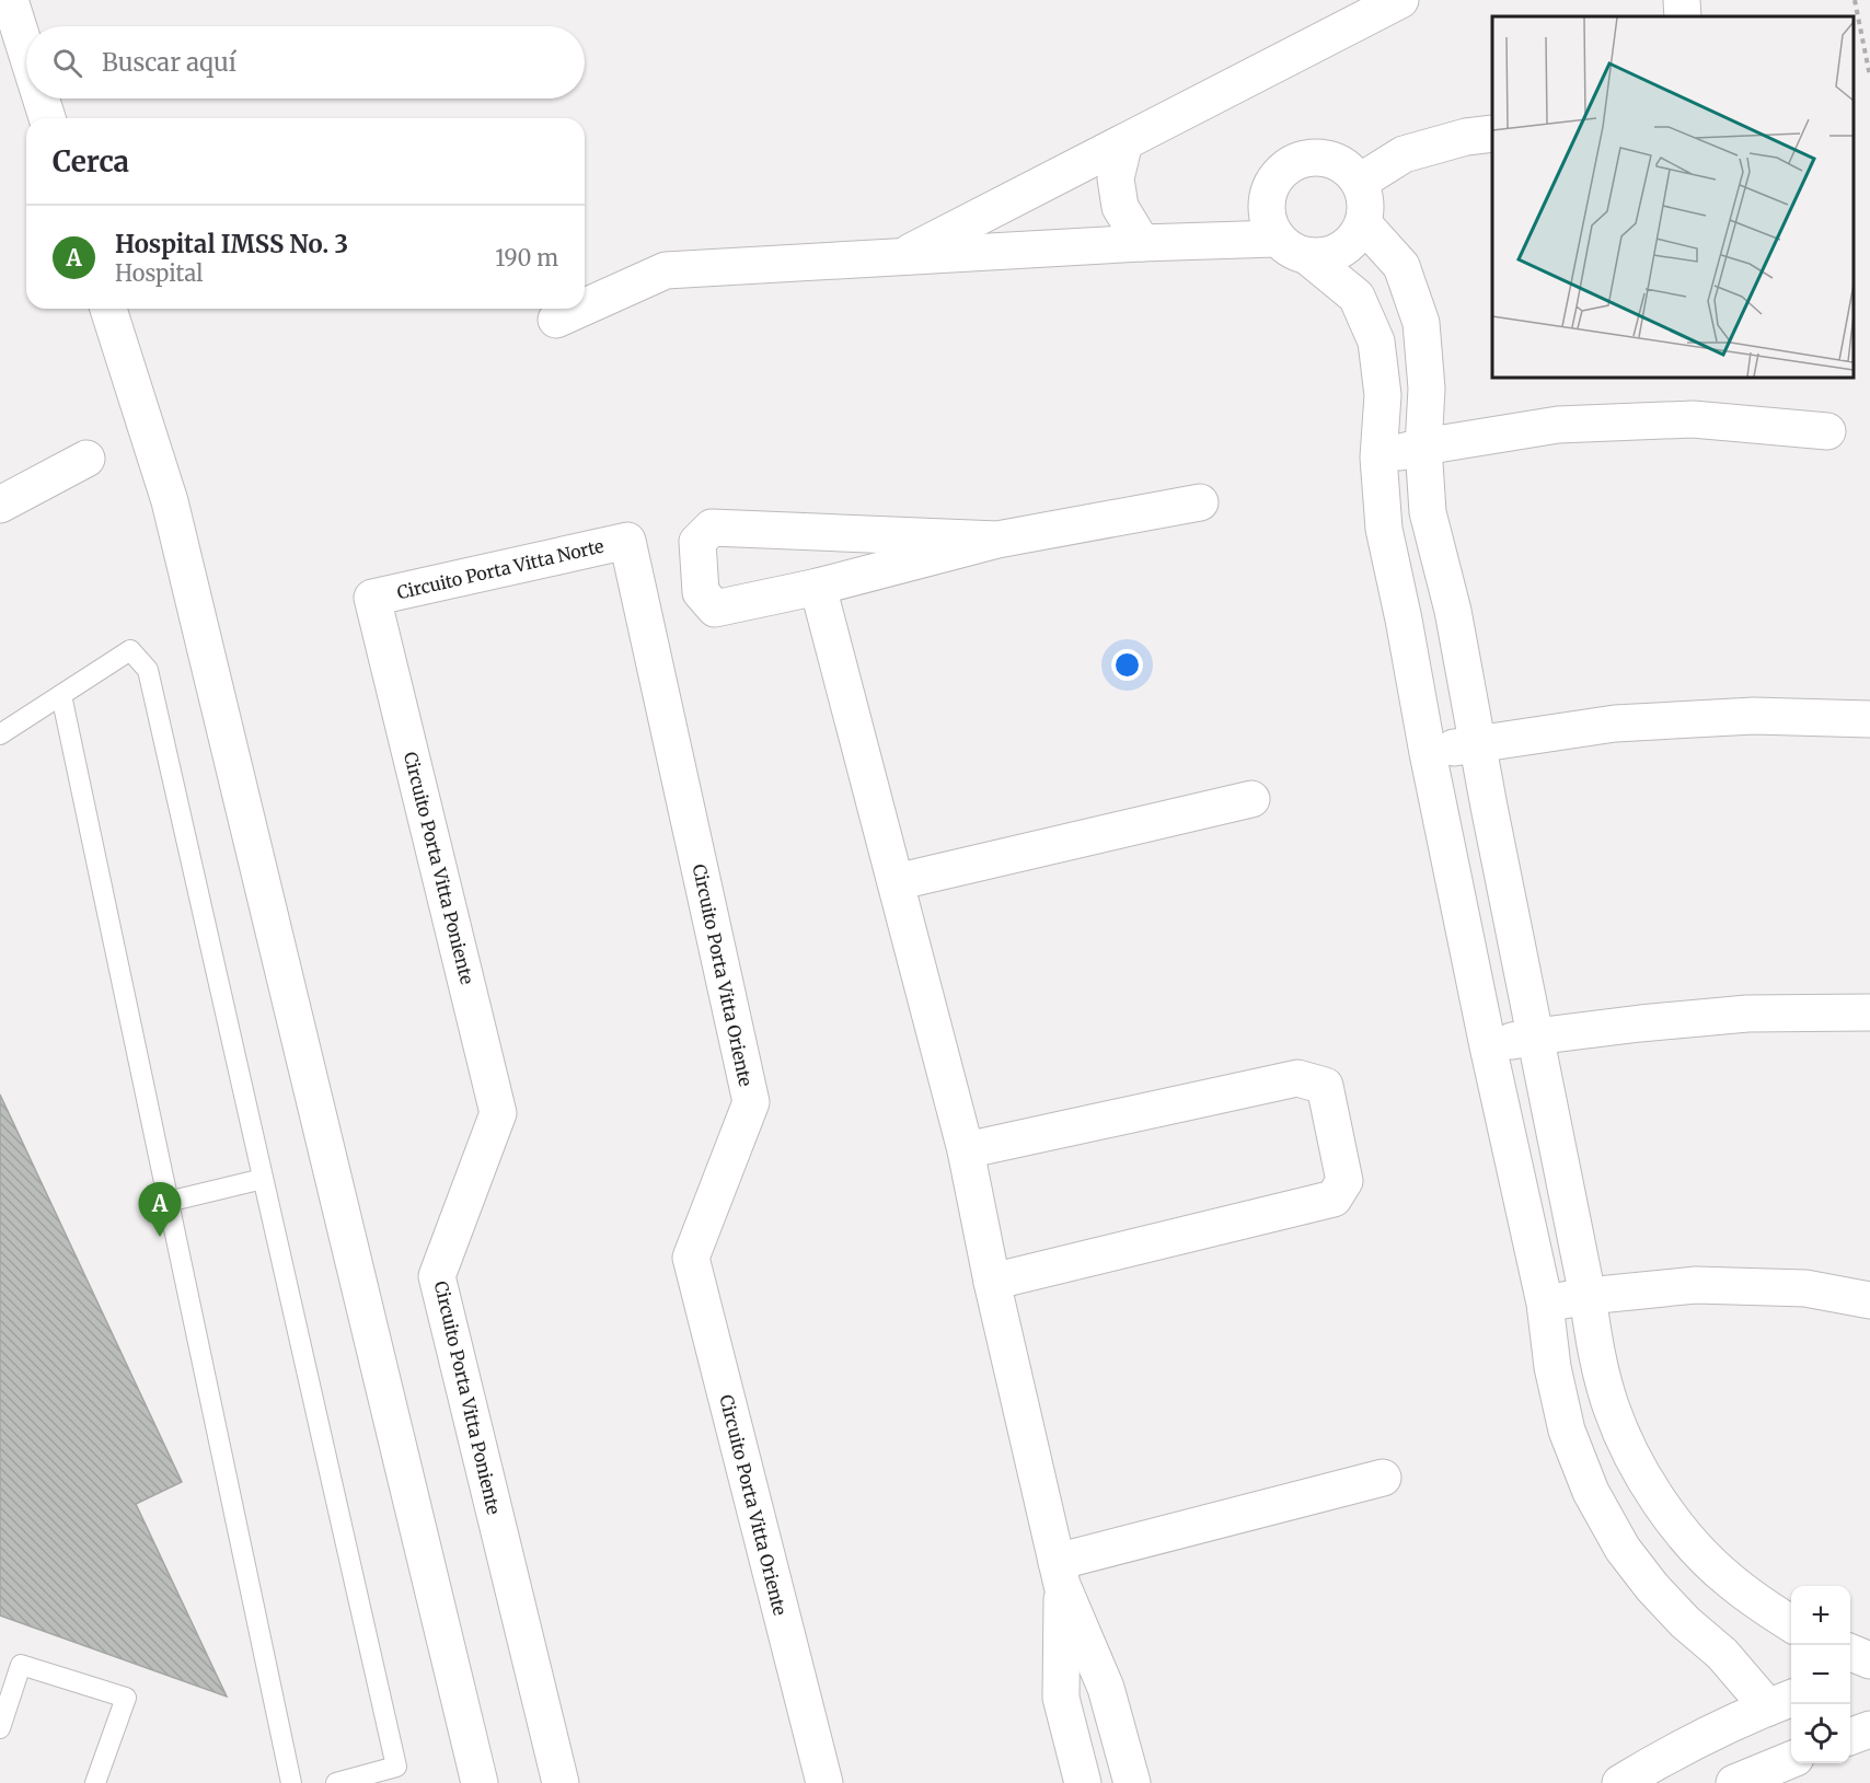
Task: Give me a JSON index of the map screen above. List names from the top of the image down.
{
  "streets": {
    "street": ["Circuito Porta Vitta Norte", "Circuito Porta Vitta Poniente", "Circuito Porta Vitta Oriente"]
  },
  "crossings": [
    ["Circuito Porta Vitta Norte", "Circuito Porta Vitta Poniente"],
    ["Circuito Porta Vitta Norte", "Circuito Porta Vitta Oriente"]
  ],
  "page": {
    "search": "Buscar aquí",
    "heading": "Cerca",
    "list": [
      {
        "mark": "A",
        "name": "Hospital IMSS No. 3",
        "note": "Hospital",
        "value": "190 m"
      }
    ],
    "pins": "A",
    "map_buttons": ["+", "−"]
  }
}
